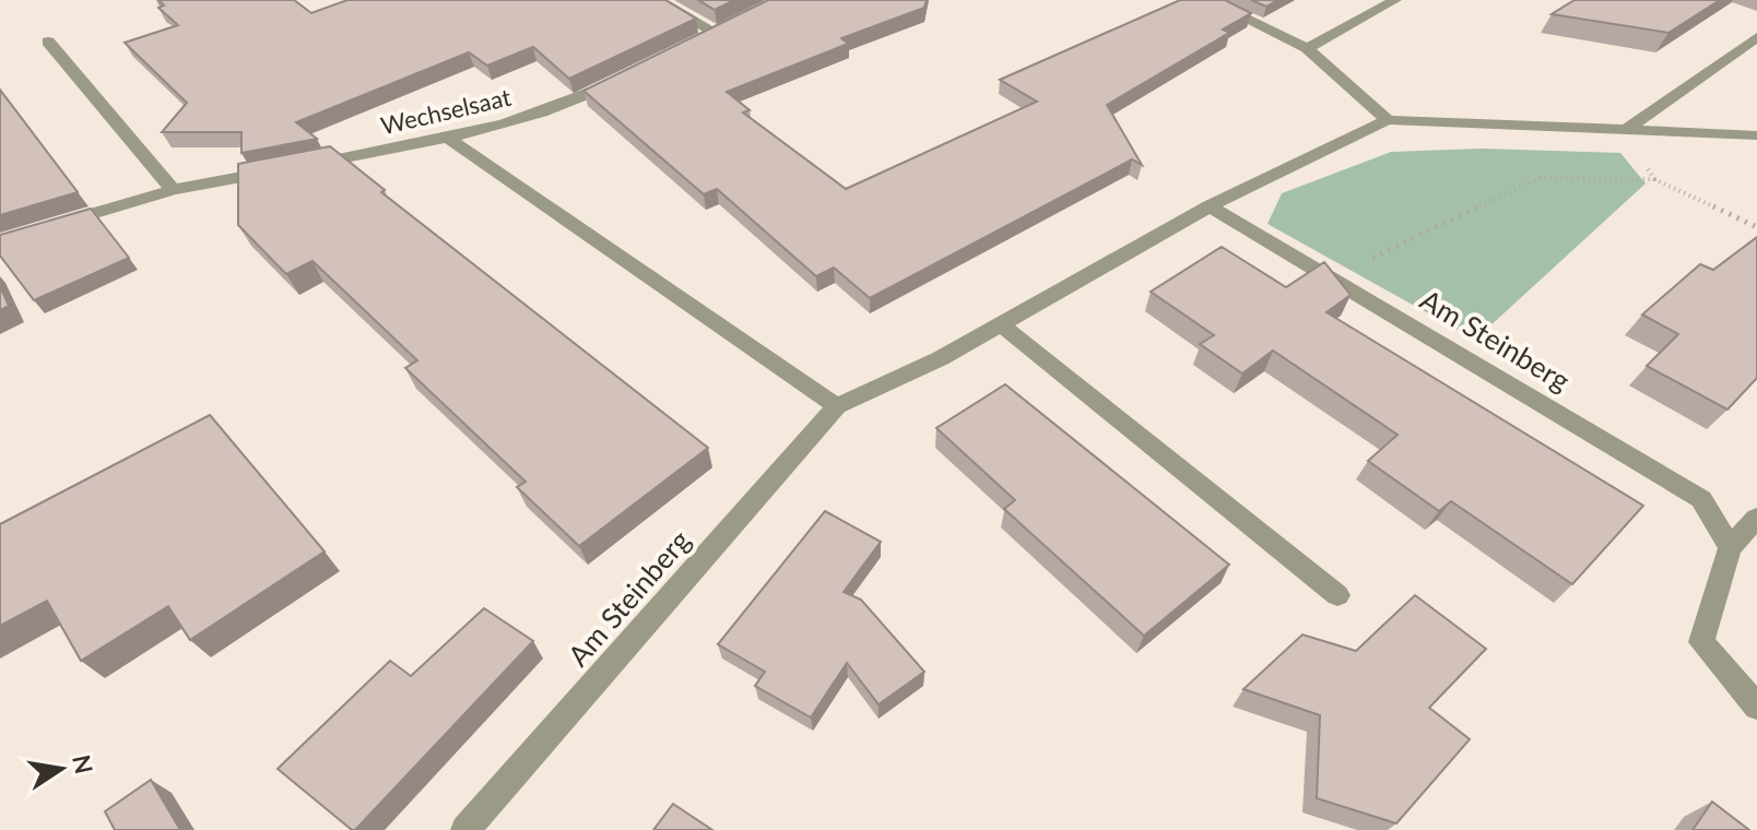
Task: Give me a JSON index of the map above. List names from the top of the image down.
{
  "streets": {
    "street": ["Wechselsaat", "Am Steinberg"]
  },
  "north": "right"
}
